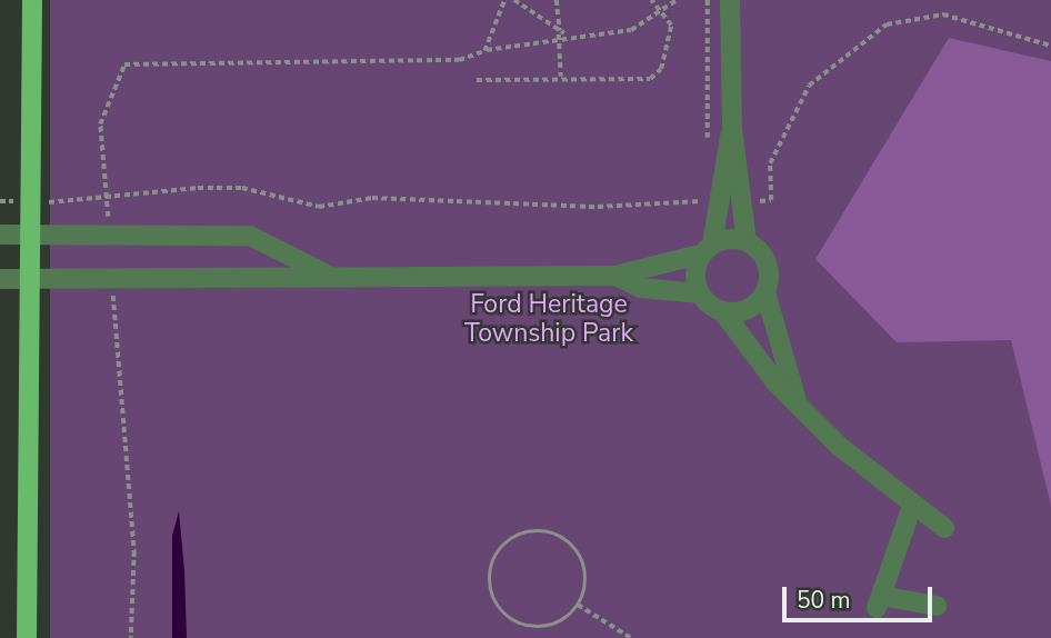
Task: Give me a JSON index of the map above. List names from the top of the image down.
{
  "parks": ["Ford Heritage Township Park"],
  "scale_bar": "50 m"
}
